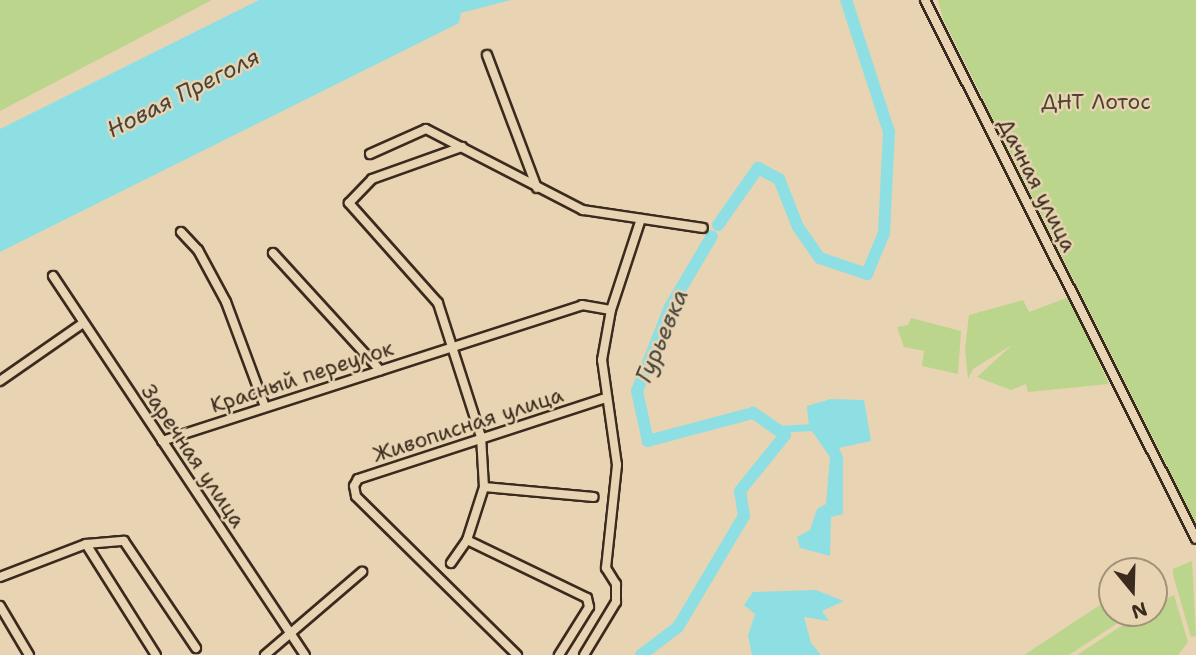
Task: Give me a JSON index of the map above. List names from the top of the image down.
{
  "streets": {
    "street": [
      "Дачная улица",
      "Красный переулок",
      "Живописная улица",
      "Заречная улица"
    ]
  },
  "crossings": [
    ["Красный переулок", "Заречная улица"]
  ],
  "water": ["Новая Преголя", "Гурьевка"],
  "parks": ["ДНТ Лотос"],
  "north": "bottom"
}
